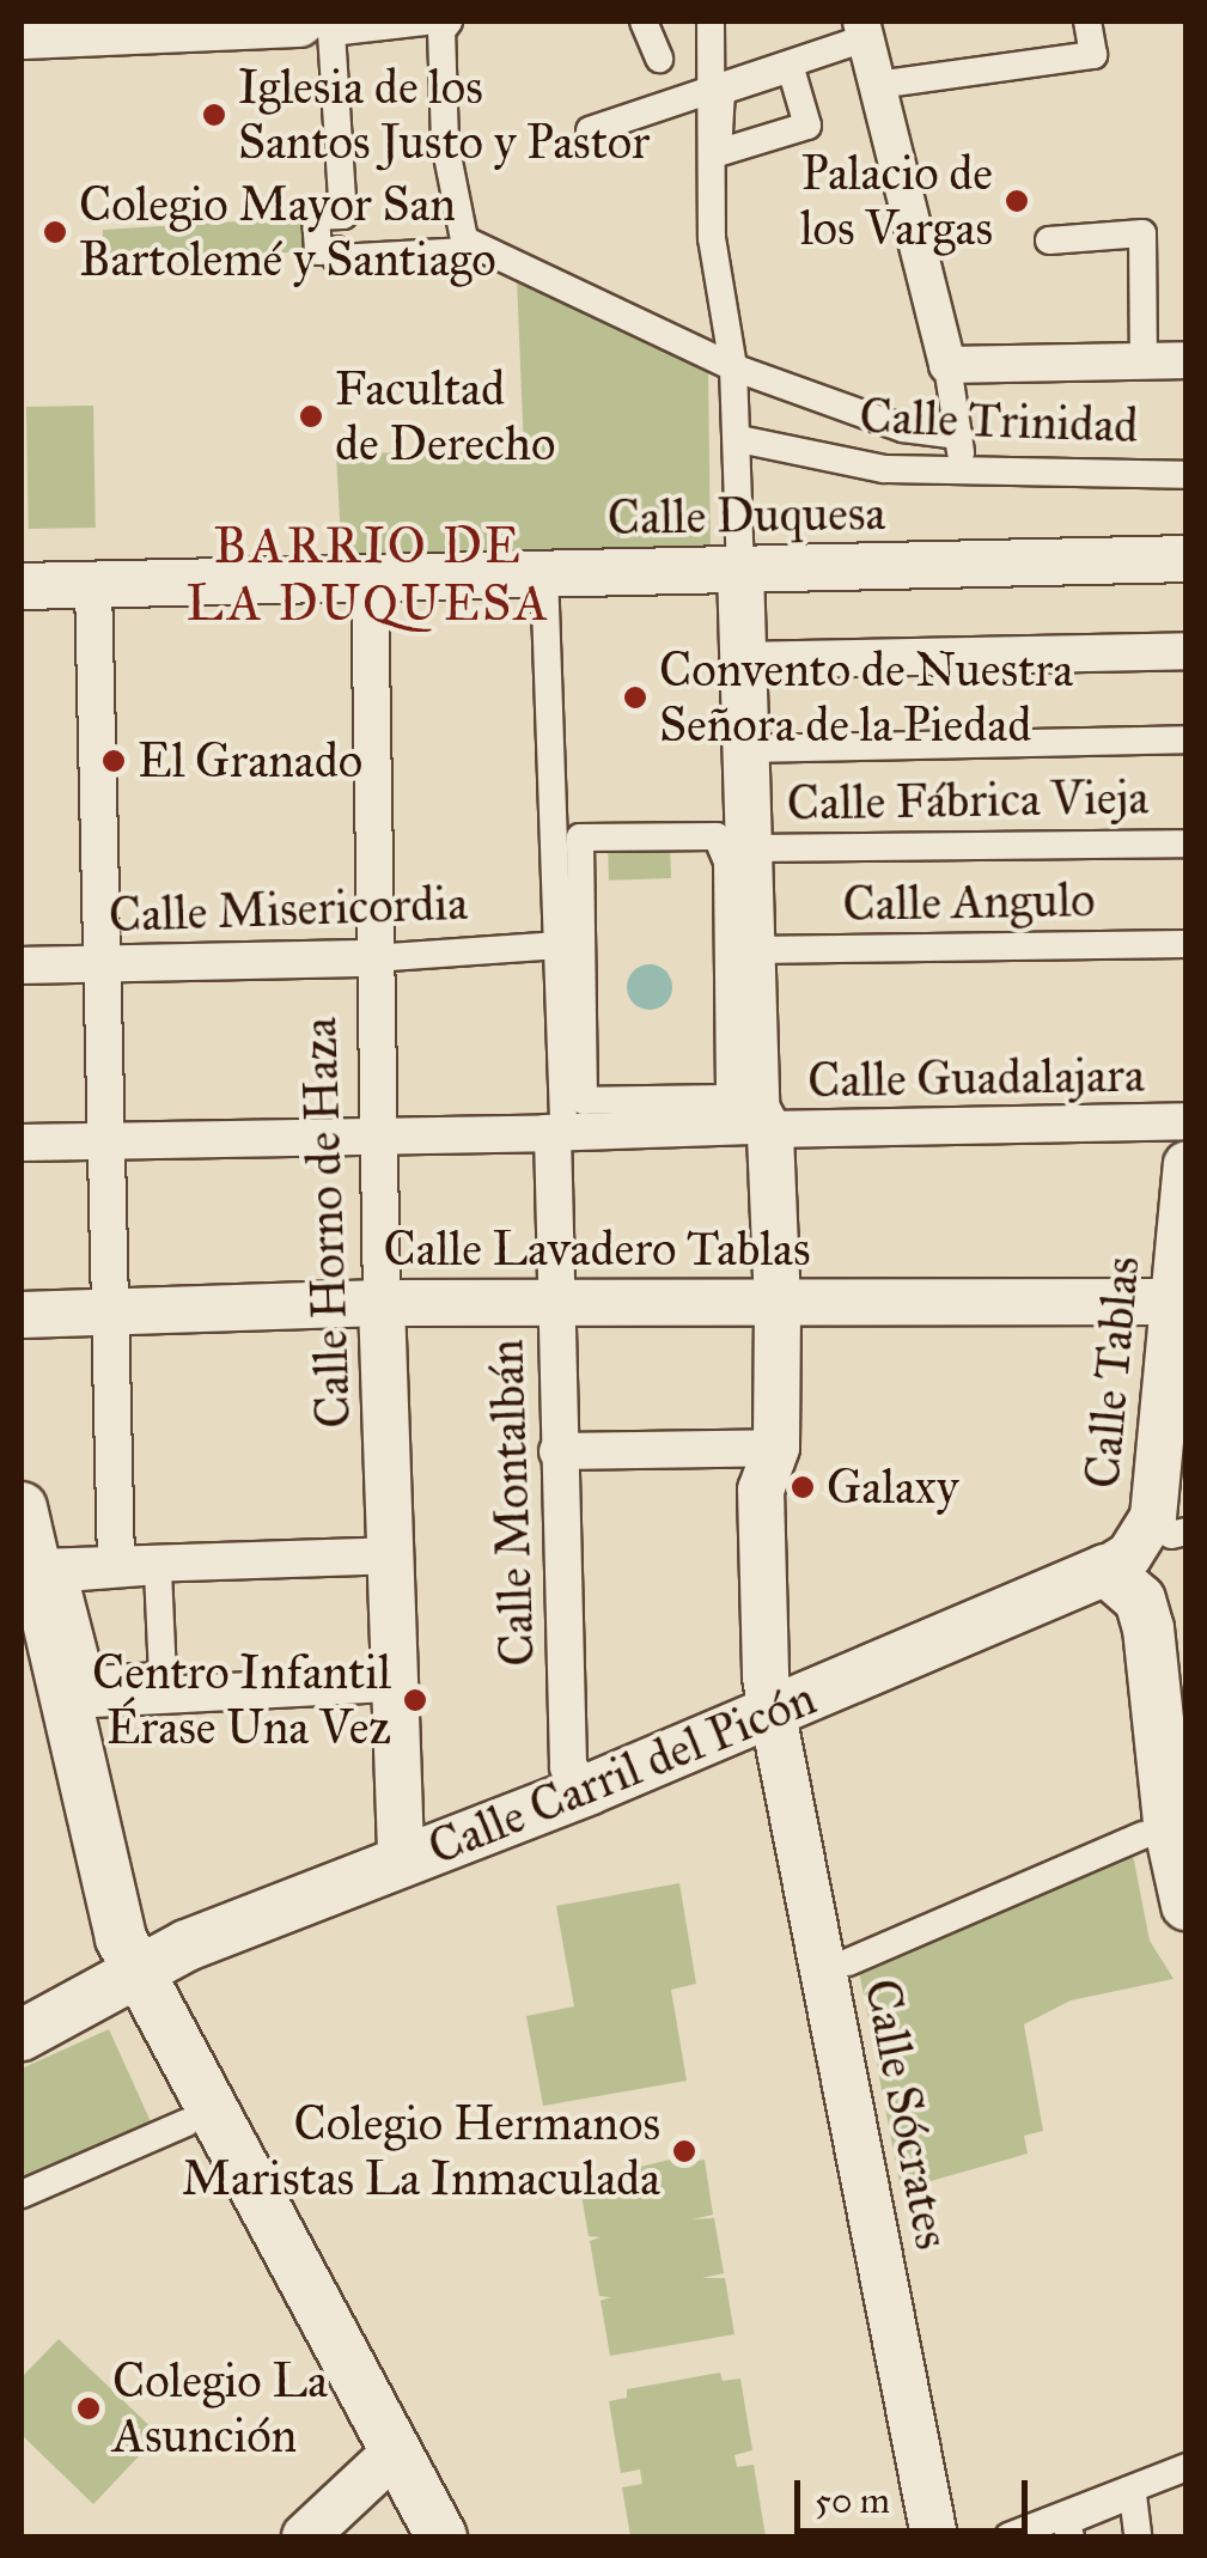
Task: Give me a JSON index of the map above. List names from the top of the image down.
{
  "streets": {
    "main road": ["Calle Carril del Picón"],
    "street": [
      "Calle Trinidad",
      "Calle Duquesa",
      "Calle Fábrica Vieja",
      "Calle Angulo",
      "Calle Misericordia",
      "Calle Guadalajara",
      "Calle Horno de Haza",
      "Calle Lavadero Tablas",
      "Calle Tablas",
      "Calle Montalbán",
      "Calle Sócrates"
    ]
  },
  "crossings": [
    ["Calle Duquesa", "Calle Horno de Haza"],
    ["Calle Duquesa", "Calle Sócrates"],
    ["Calle Fábrica Vieja", "Calle Sócrates"],
    ["Calle Angulo", "Calle Sócrates"],
    ["Calle Misericordia", "Calle Horno de Haza"],
    ["Calle Guadalajara", "Calle Horno de Haza"],
    ["Calle Guadalajara", "Calle Montalbán"],
    ["Calle Guadalajara", "Calle Sócrates"],
    ["Calle Horno de Haza", "Calle Lavadero Tablas"],
    ["Calle Horno de Haza", "Calle Carril del Picón"],
    ["Calle Lavadero Tablas", "Calle Tablas"],
    ["Calle Lavadero Tablas", "Calle Montalbán"],
    ["Calle Lavadero Tablas", "Calle Sócrates"],
    ["Calle Tablas", "Calle Carril del Picón"],
    ["Calle Montalbán", "Calle Carril del Picón"],
    ["Calle Carril del Picón", "Calle Sócrates"]
  ],
  "districts": ["BARRIO DE LA DUQUESA"],
  "places": [
    "Iglesia de los Santos Justo y Pastor",
    "Palacio de los Vargas",
    "Colegio Mayor San Bartolemé y Santiago",
    "Facultad de Derecho",
    "Convento de Nuestra Señora de la Piedad",
    "El Granado",
    "Galaxy",
    "Centro Infantil Érase Una Vez",
    "Colegio Hermanos Maristas La Inmaculada",
    "Colegio La Asunción"
  ],
  "scale_bar": "50 m"
}
